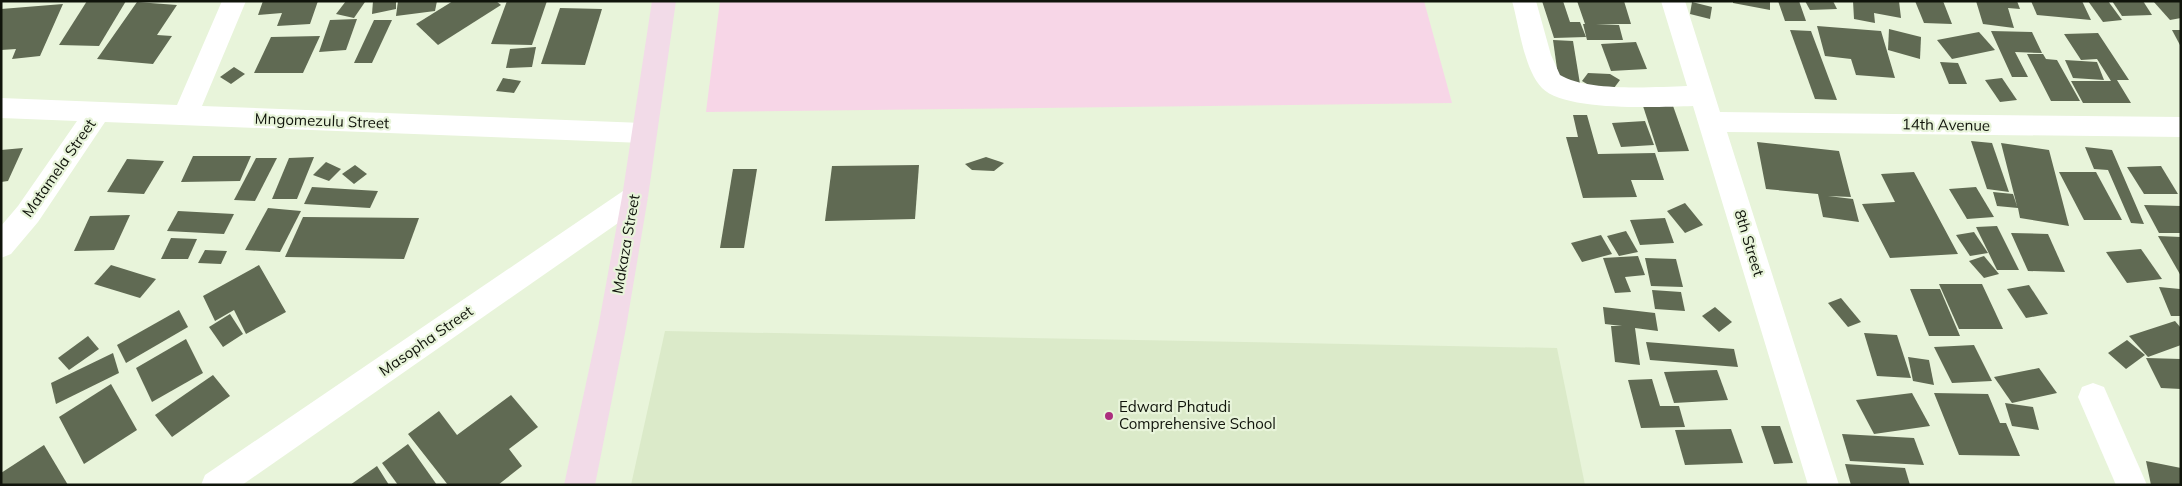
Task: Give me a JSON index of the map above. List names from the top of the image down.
{
  "streets": {
    "street": [
      "Mngomezulu Street",
      "14th Avenue",
      "Matamela Street",
      "8th Street",
      "Makaza Street",
      "Masopha Street"
    ]
  },
  "crossings": [
    ["Mngomezulu Street", "Matamela Street"],
    ["Mngomezulu Street", "Makaza Street"],
    ["14th Avenue", "8th Street"],
    ["Makaza Street", "Masopha Street"]
  ],
  "places": ["Edward Phatudi Comprehensive School"]
}
